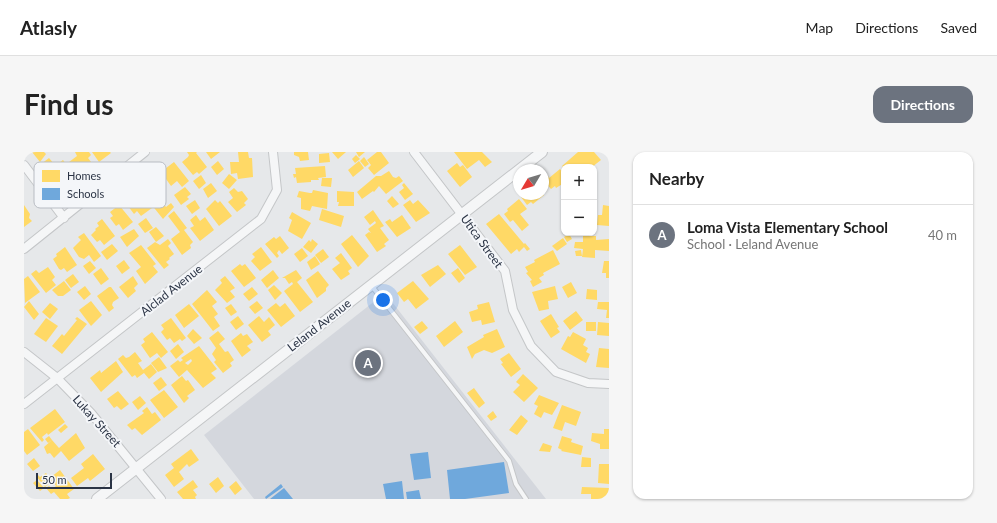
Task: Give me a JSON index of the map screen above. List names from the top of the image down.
{
  "streets": {
    "street": [
      "Utica Street",
      "Alclad Avenue",
      "Leland Avenue",
      "Lukay Street"
    ]
  },
  "crossings": [
    ["Utica Street", "Leland Avenue"],
    ["Alclad Avenue", "Lukay Street"],
    ["Leland Avenue", "Lukay Street"]
  ],
  "legend": ["Homes", "Schools"],
  "scale_bar": "50 m",
  "north": "bottom left",
  "page": {
    "header": "Atlasly",
    "nav": ["Map", "Directions", "Saved"],
    "buttons": "Directions",
    "title": "Find us",
    "heading": "Nearby",
    "map_buttons": ["+", "−"],
    "list": [
      {
        "mark": "A",
        "name": "Loma Vista Elementary School",
        "note": "School · Leland Avenue",
        "value": "40 m"
      }
    ],
    "pins": "A",
    "scale": "50 m"
  }
}
